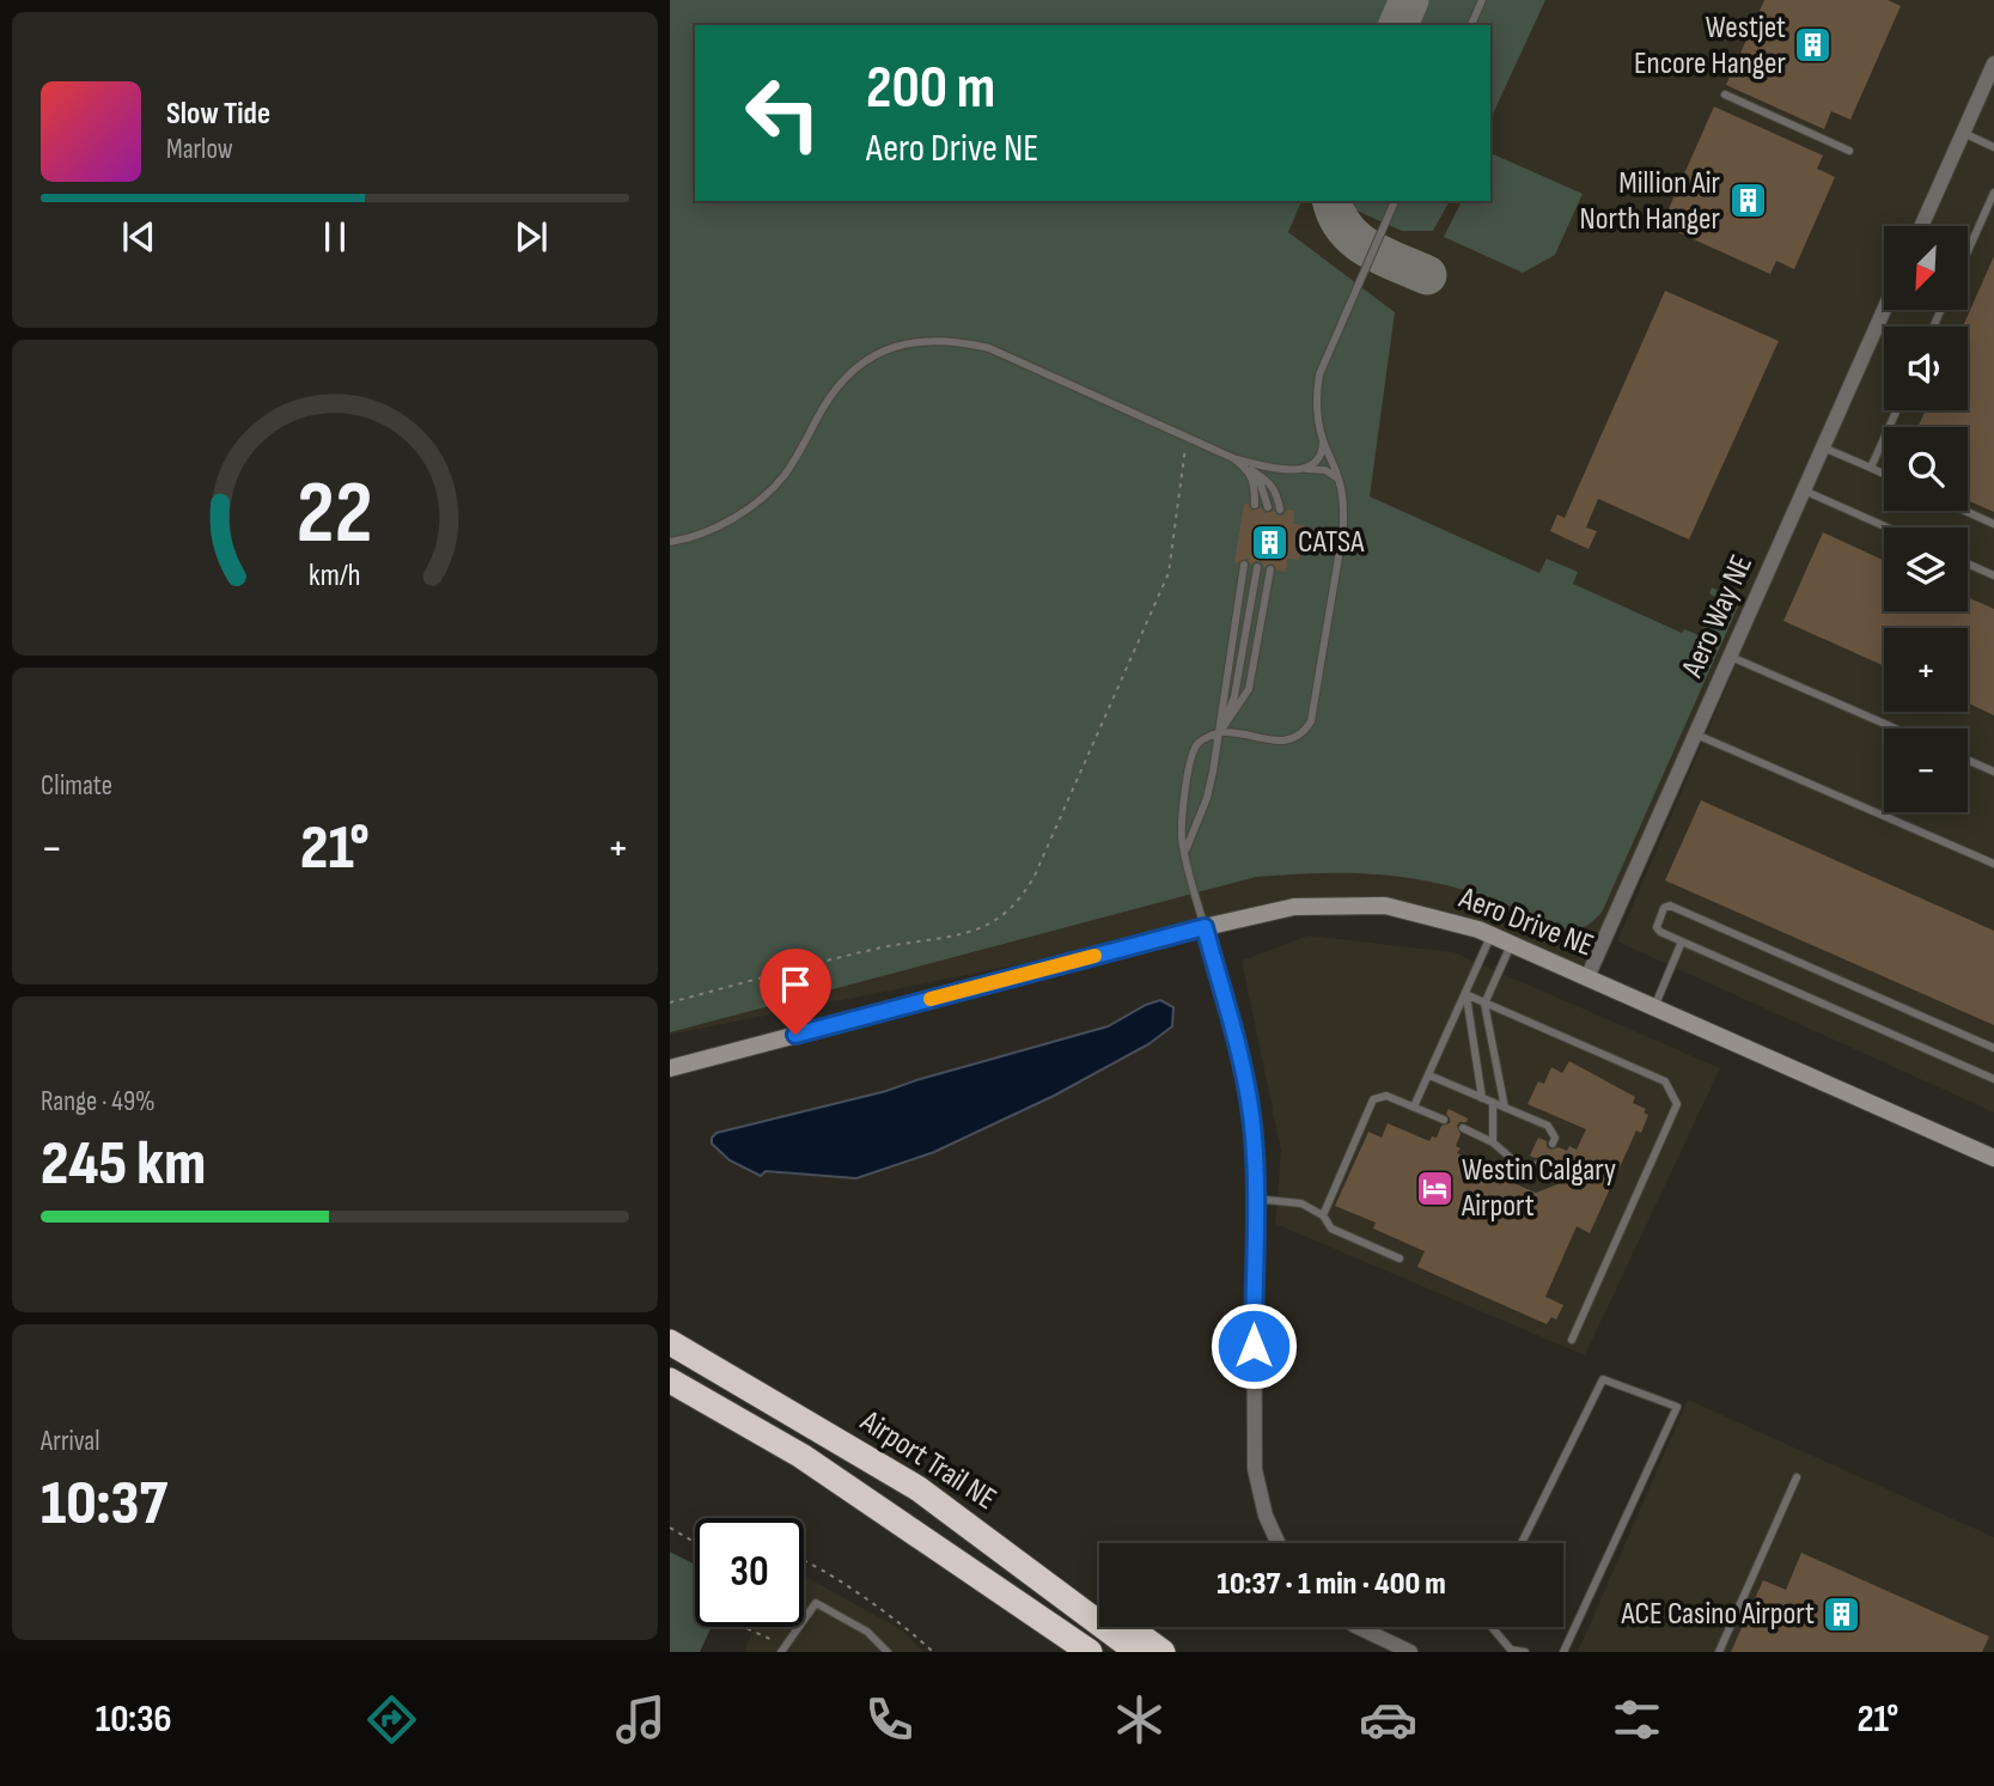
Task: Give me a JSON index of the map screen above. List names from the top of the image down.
{
  "streets": {
    "highway": ["Airport Trail NE"],
    "street": ["Aero Way NE", "Aero Drive NE"]
  },
  "crossings": [
    ["Aero Way NE", "Aero Drive NE"]
  ],
  "places": {
    "building": [
      "Westjet Encore Hanger",
      "Million Air North Hanger",
      "CATSA",
      "ACE Casino Airport"
    ],
    "hotel": ["Westin Calgary Airport"]
  },
  "north": "bottom left",
  "page": {
    "turn": ["200 m", "Aero Drive NE"],
    "song": ["Slow Tide", "Marlow"],
    "map_buttons": ["+", "−"],
    "tile": [
      "Climate",
      ["Range · 49%", "245 km"],
      ["Arrival", "10:37"]
    ],
    "heat": ["−", "21°", "+"],
    "limit": "30",
    "trip": "10:37 · 1 min · 400 m",
    "tabs": ["10:36", "21°"],
    "gauge": ["22", "km/h"]
  }
}
